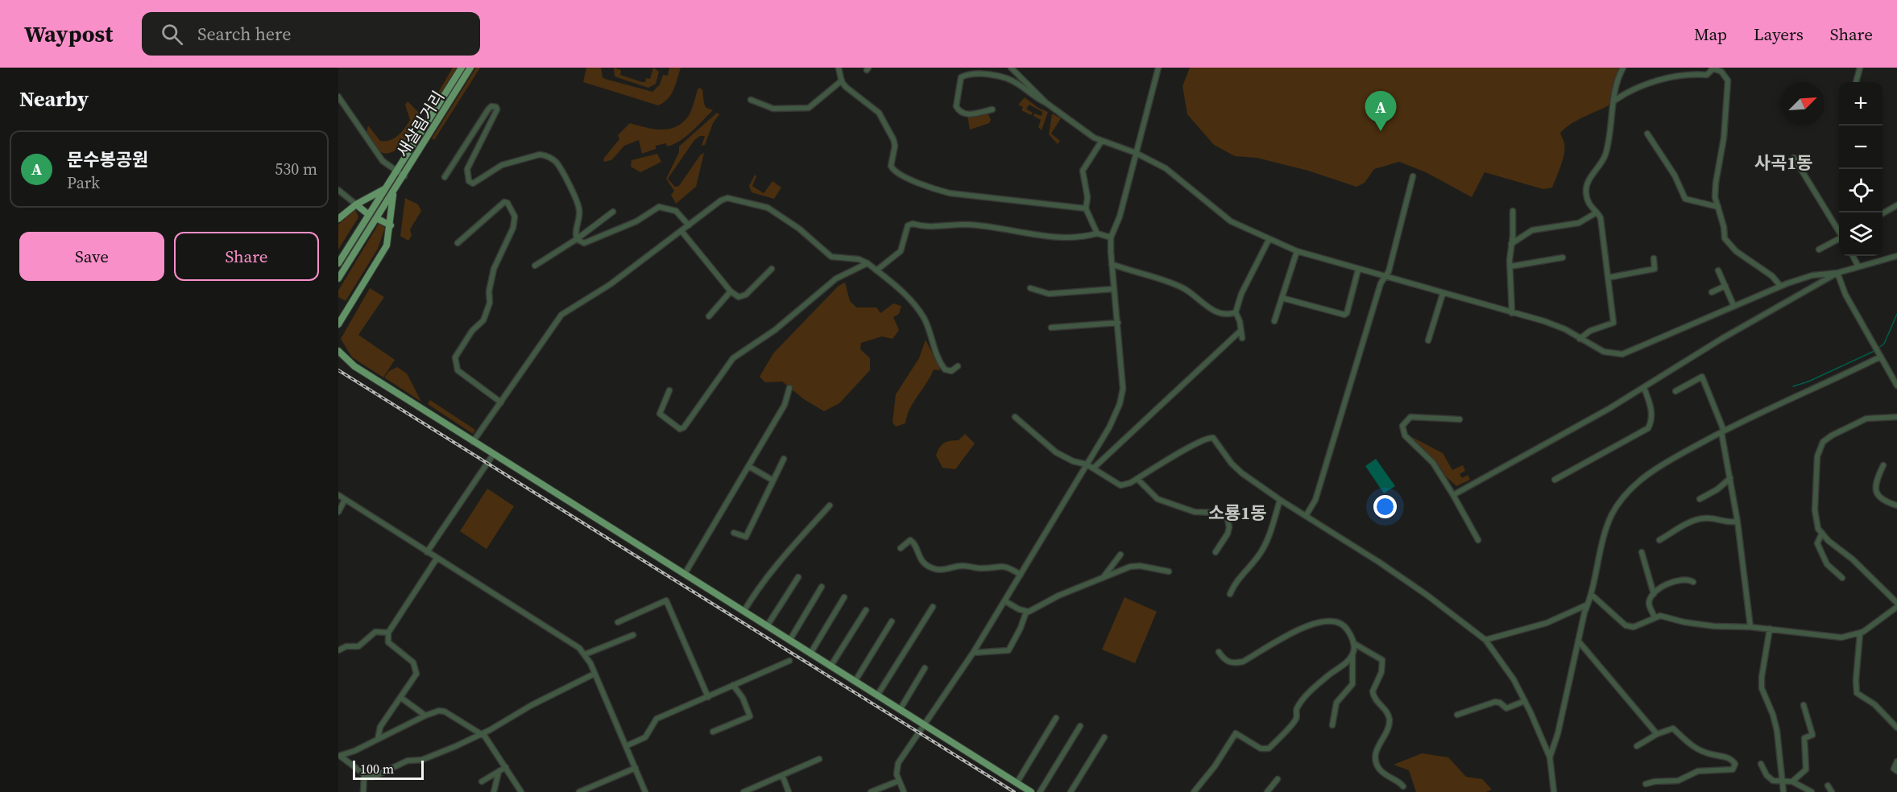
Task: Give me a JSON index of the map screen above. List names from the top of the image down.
{
  "streets": {
    "main road": ["새살림거리"]
  },
  "districts": ["사곡1동", "소룡1동"],
  "scale_bar": "100 m",
  "north": "top right",
  "page": {
    "header": "Waypost",
    "search": "Search here",
    "nav": ["Map", "Layers", "Share"],
    "heading": "Nearby",
    "map_buttons": ["+", "−"],
    "pins": "A",
    "list": [
      {
        "mark": "A",
        "name": "문수봉공원",
        "note": "Park",
        "value": "530 m"
      }
    ],
    "buttons": ["Save", "Share"],
    "scale": "100 m"
  }
}
